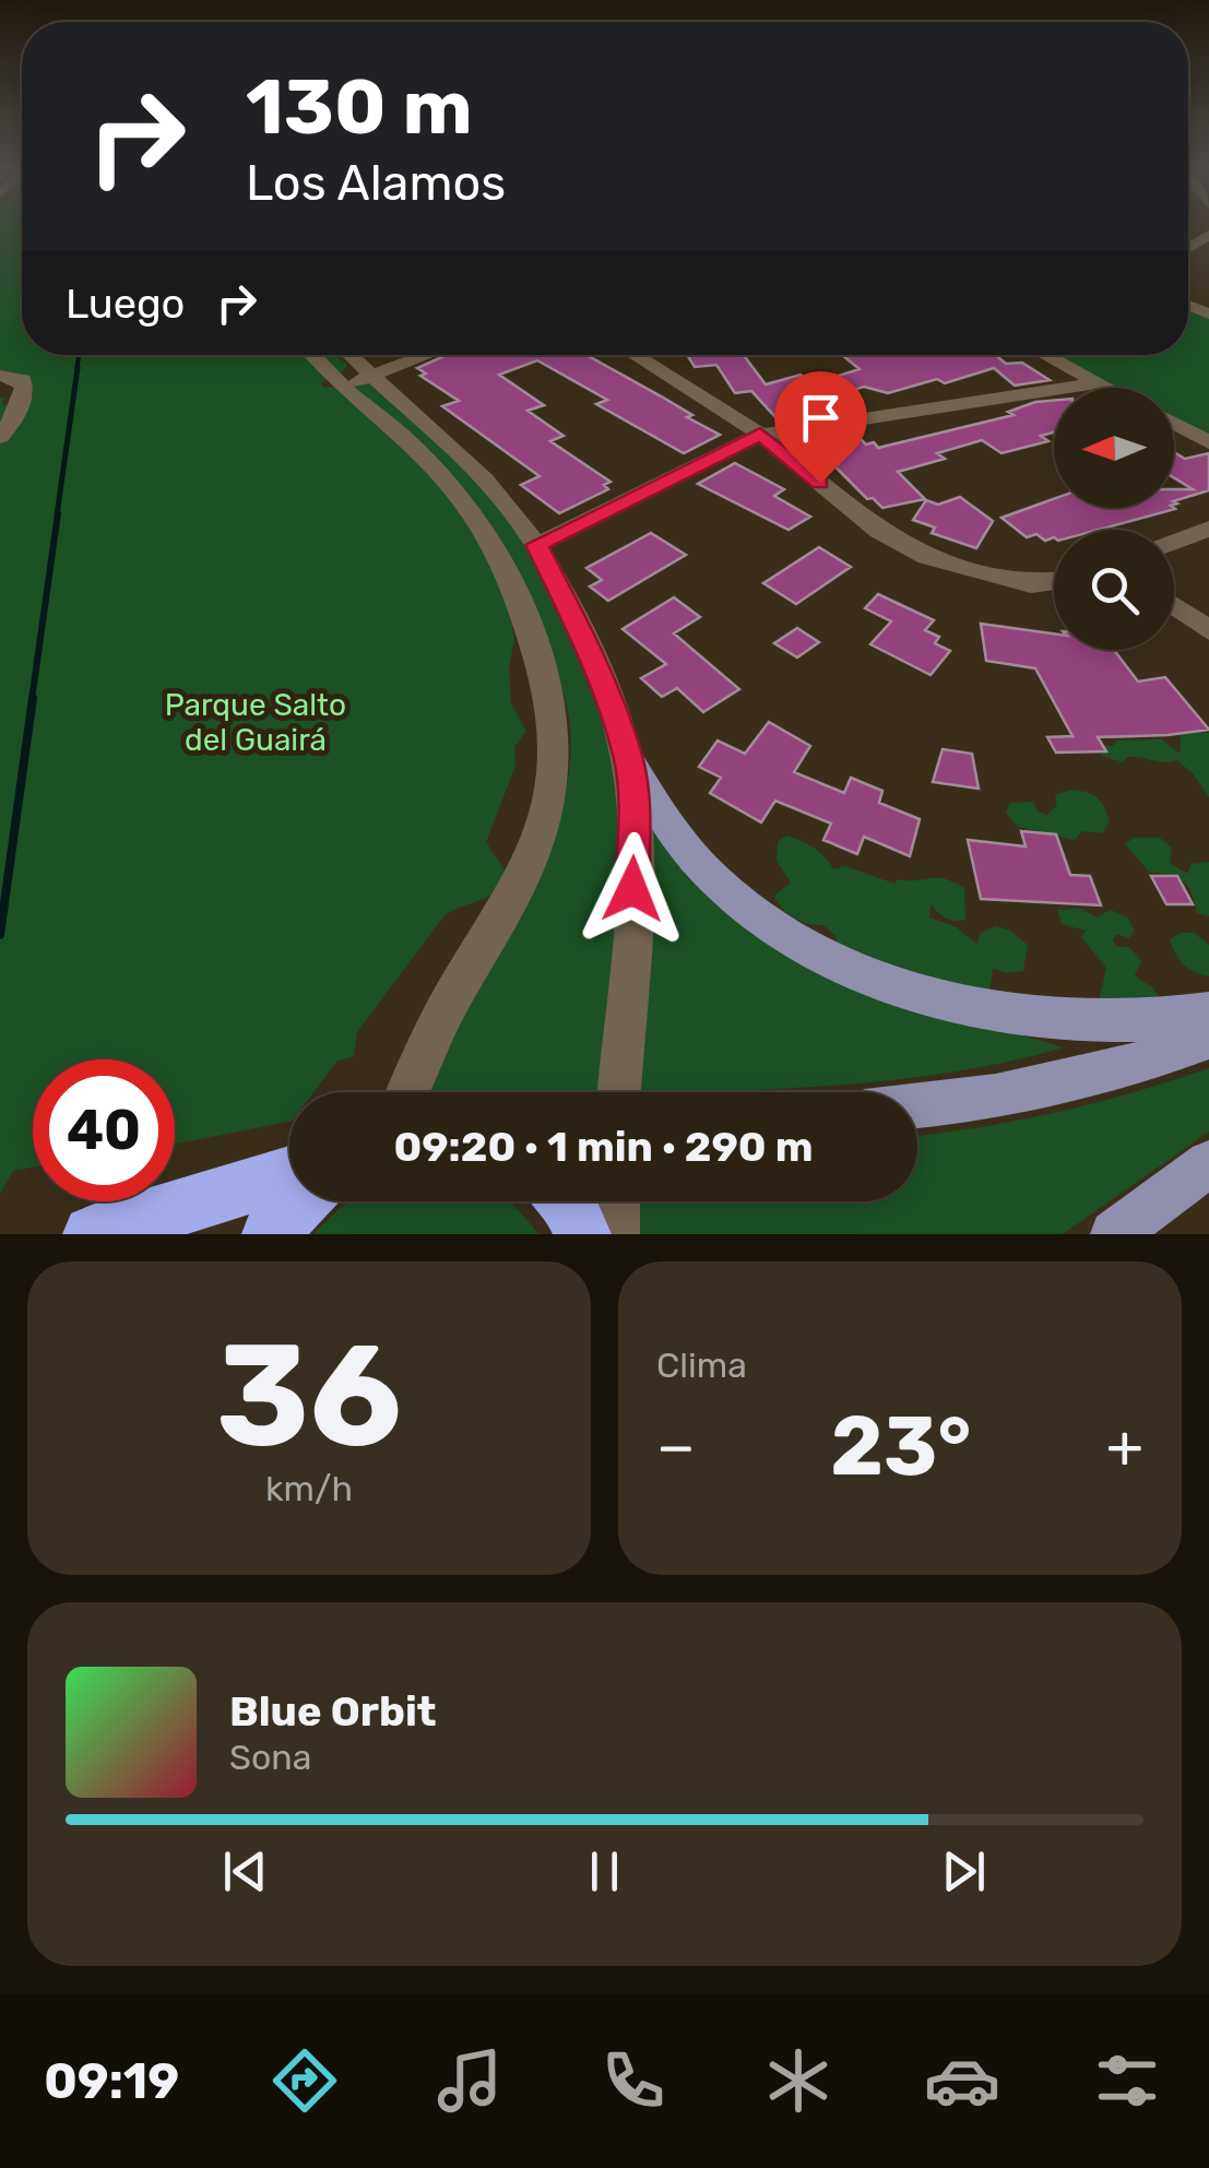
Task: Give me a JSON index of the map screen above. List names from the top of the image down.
{
  "parks": ["Parque Salto del Guairá"],
  "north": "left",
  "page": {
    "turn": ["130 m", "Los Alamos"],
    "then": "Luego",
    "limit": "40",
    "trip": "09:20 · 1 min · 290 m",
    "tile": [
      ["36", "km/h"],
      "Clima"
    ],
    "heat": ["−", "23°", "+"],
    "song": ["Blue Orbit", "Sona"],
    "tabs": "09:19"
  }
}
